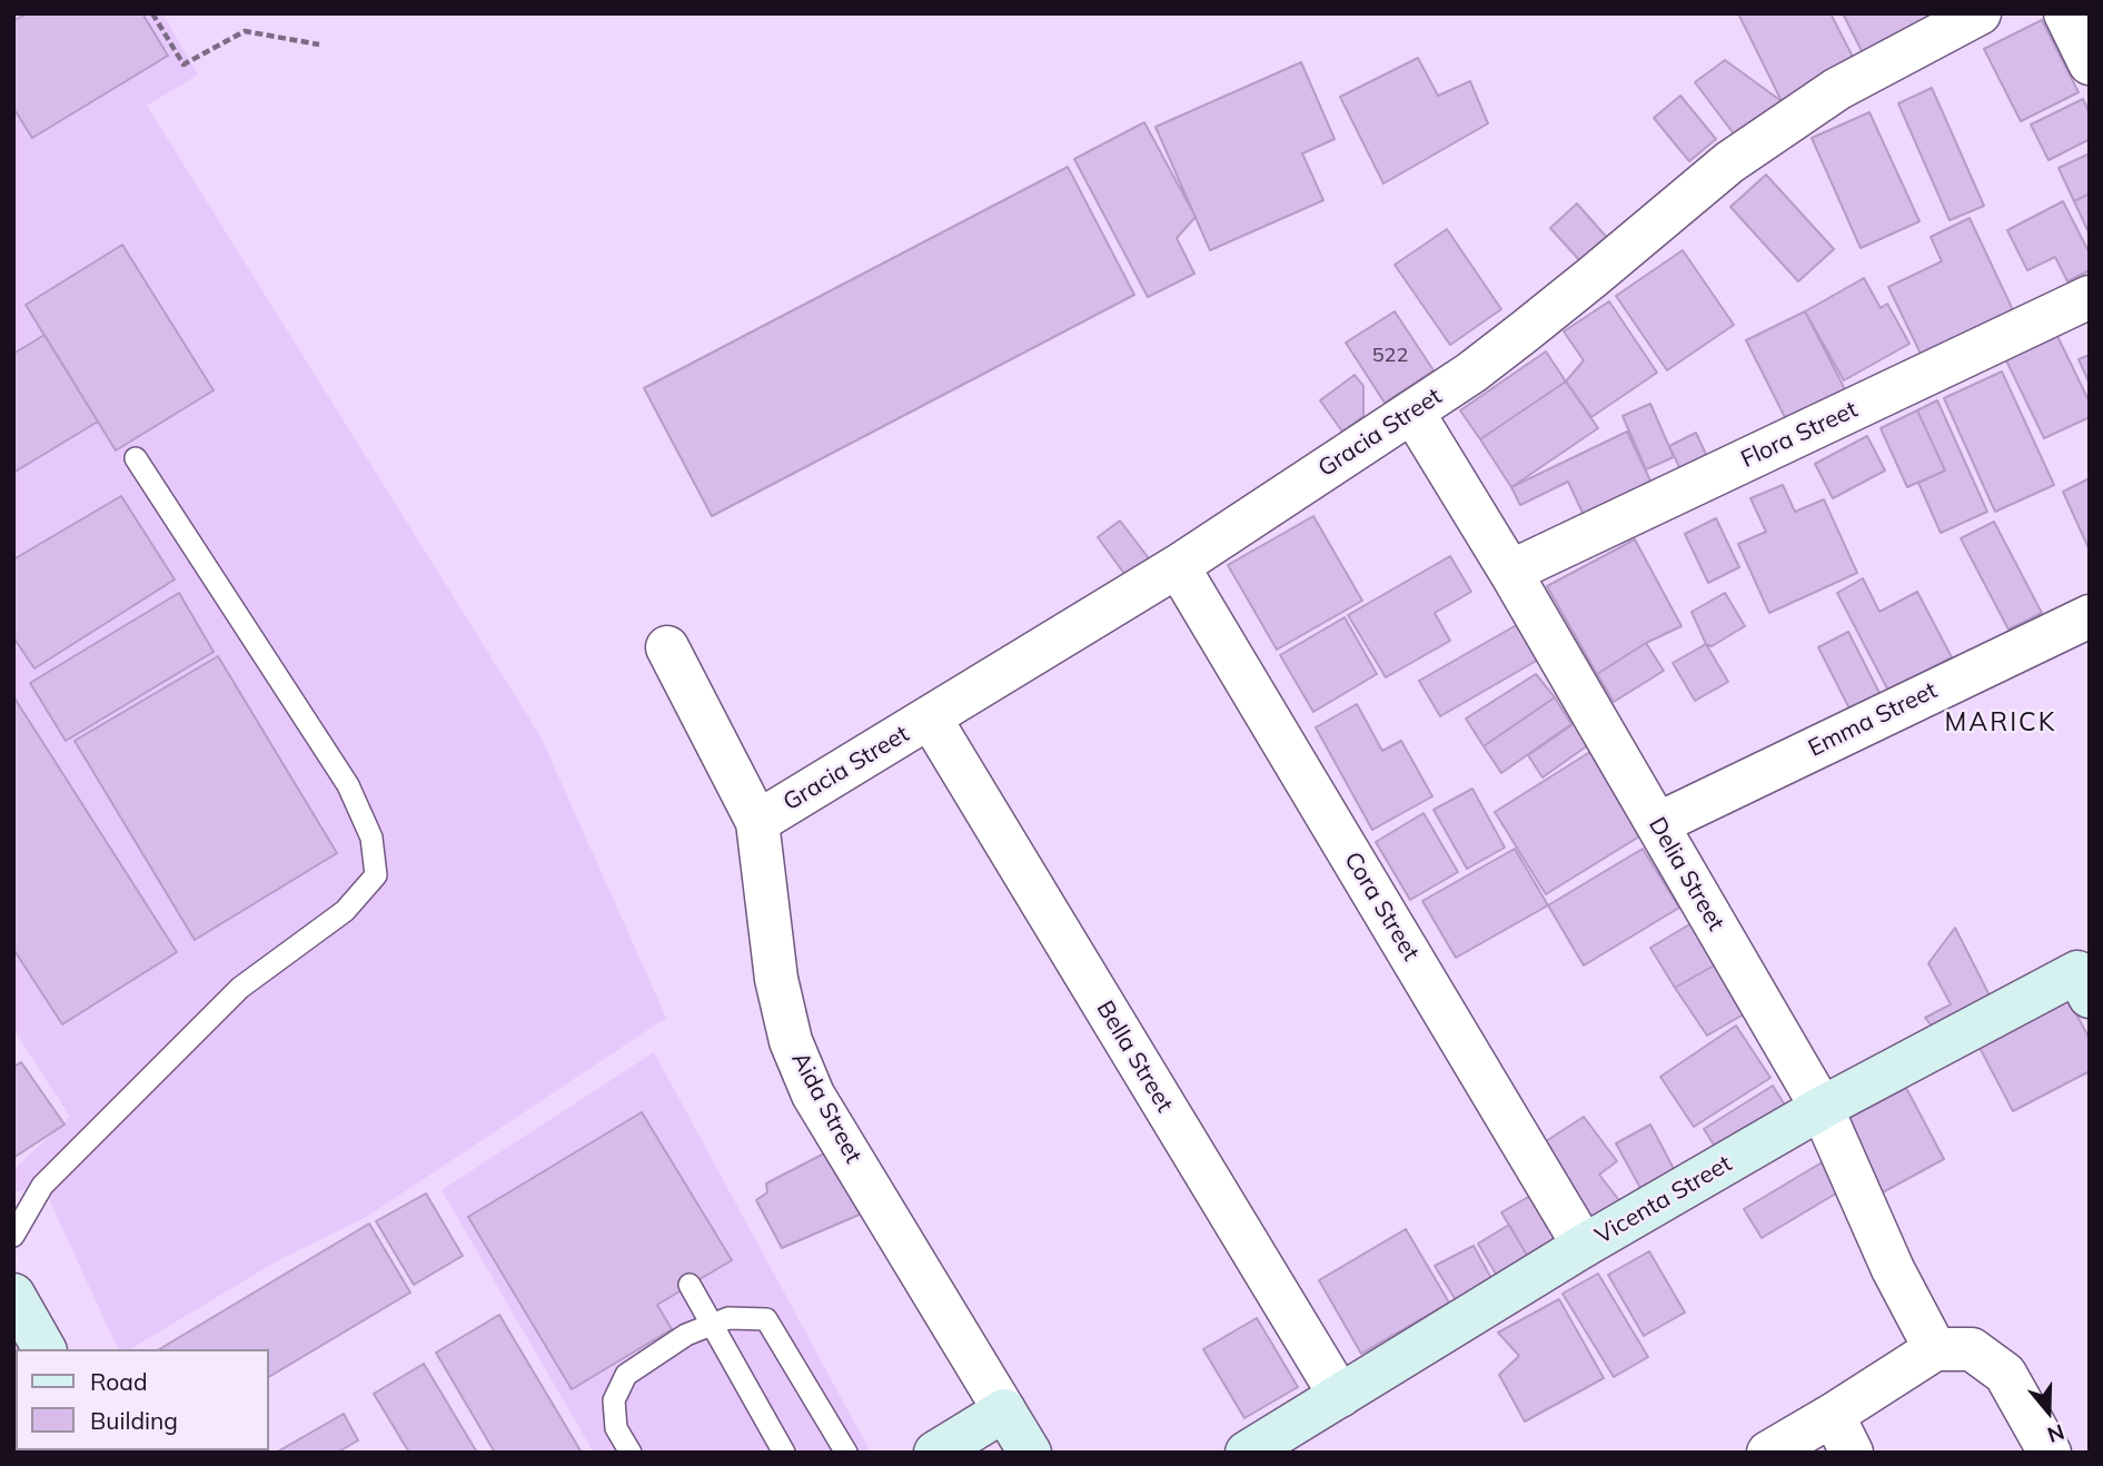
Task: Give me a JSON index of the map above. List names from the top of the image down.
{
  "streets": {
    "street": [
      "Gracia Street",
      "Flora Street",
      "Emma Street",
      "Delia Street",
      "Cora Street",
      "Bella Street",
      "Aida Street",
      "Vicenta Street"
    ]
  },
  "crossings": [
    ["Gracia Street", "Delia Street"],
    ["Gracia Street", "Cora Street"],
    ["Gracia Street", "Bella Street"],
    ["Gracia Street", "Aida Street"],
    ["Flora Street", "Delia Street"],
    ["Emma Street", "Delia Street"],
    ["Delia Street", "Vicenta Street"],
    ["Cora Street", "Vicenta Street"],
    ["Bella Street", "Vicenta Street"]
  ],
  "districts": ["MARICK"],
  "house_numbers": ["522"],
  "legend": ["Road", "Building"],
  "north": "bottom"
}
